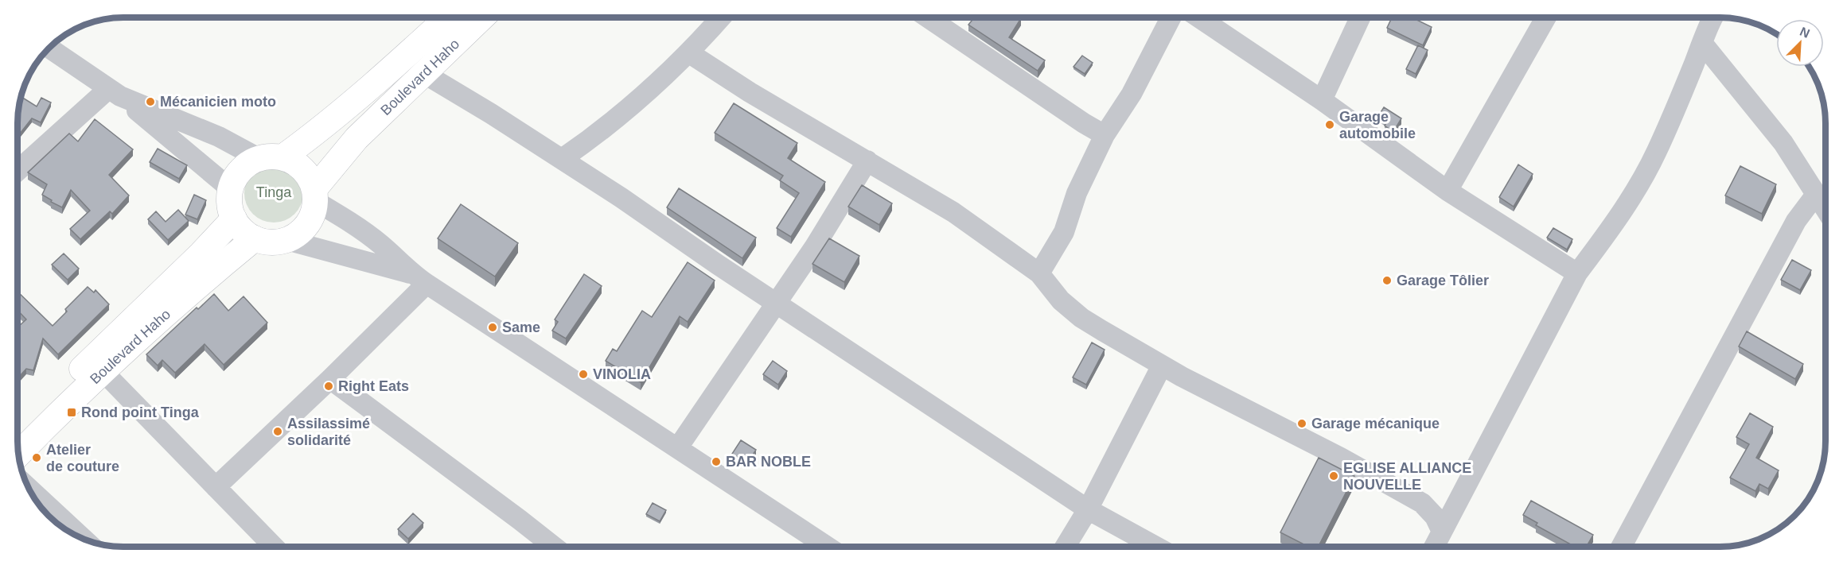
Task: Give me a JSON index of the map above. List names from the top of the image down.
{
  "streets": {
    "main road": ["Boulevard Haho"]
  },
  "parks": ["Tinga"],
  "places": {
    "other": [
      "Mécanicien moto",
      "Garage automobile",
      "Garage Tôlier",
      "Same",
      "VINOLIA",
      "Right Eats",
      "Garage mécanique",
      "Assilassimé solidarité",
      "Atelier de couture",
      "BAR NOBLE",
      "EGLISE ALLIANCE NOUVELLE"
    ],
    "transit": ["Rond point Tinga"]
  },
  "north": "top right"
}
